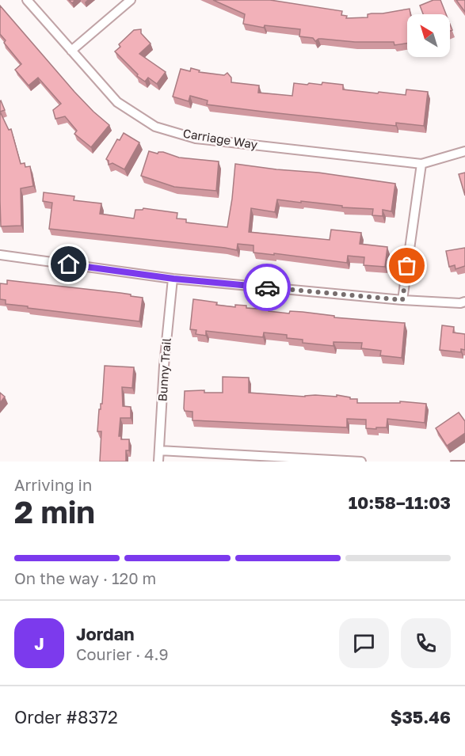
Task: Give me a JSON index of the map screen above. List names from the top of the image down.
{
  "streets": {
    "street": ["Carriage Way", "Bunny Trail"]
  },
  "north": "top left",
  "page": {
    "heading": ["2 min", "Arriving in", "10:58–11:03"],
    "panel": [
      "Jordan",
      "Courier · 4.9",
      "Order #8372",
      "$35.46"
    ],
    "bar": "On the way · 120 m",
    "round": "J"
  }
}
